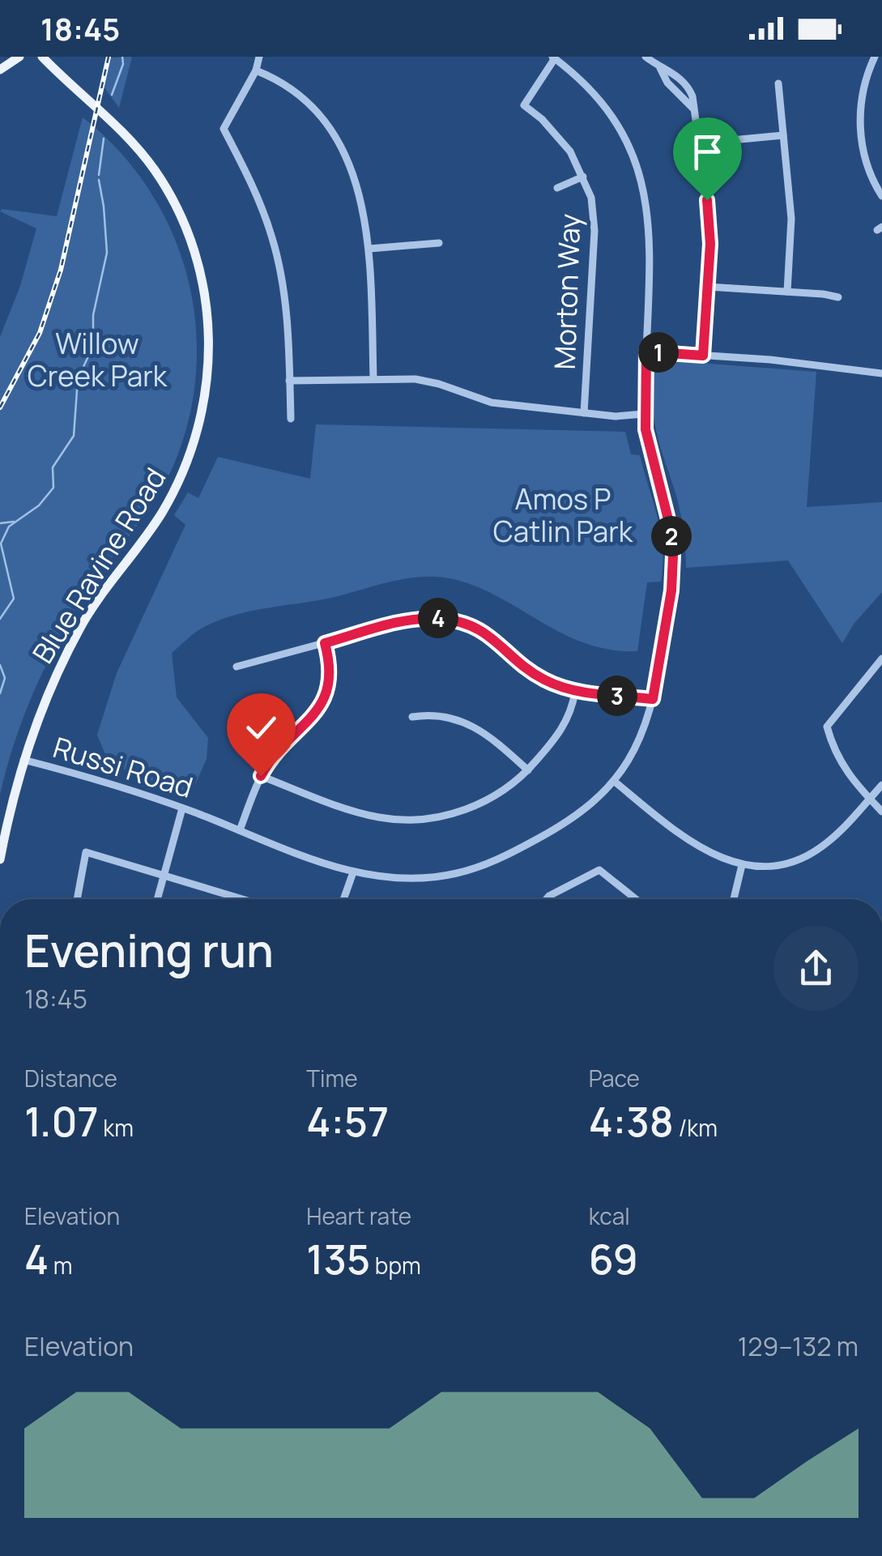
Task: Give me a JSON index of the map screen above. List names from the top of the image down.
{
  "streets": {
    "main road": ["Blue Ravine Road"],
    "street": ["Morton Way", "Russi Road"]
  },
  "crossings": [
    ["Morton Way", "Russi Road"],
    ["Blue Ravine Road", "Russi Road"]
  ],
  "parks": ["Willow Creek Park", "Amos P Catlin Park"],
  "page": {
    "status": "18:45",
    "pins": [
      "1",
      "2",
      "4",
      "3"
    ],
    "heading": ["Evening run", "18:45"],
    "stats": [
      ["Distance", "1.07 km"],
      ["Time", "4:57"],
      ["Pace", "4:38 /km"],
      ["Elevation", "4 m"],
      ["Heart rate", "135 bpm"],
      ["kcal", "69"]
    ],
    "chart": ["Elevation", "129–132 m"]
  }
}
